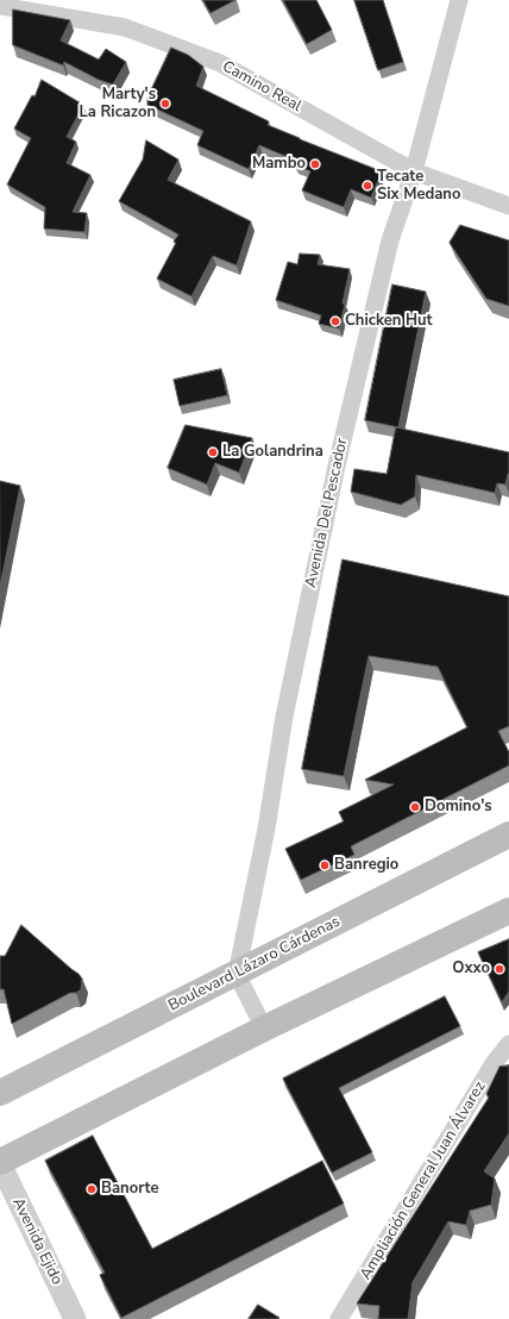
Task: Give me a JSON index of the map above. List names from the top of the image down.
{
  "streets": {
    "main road": ["Boulevard Lázaro Cárdenas"],
    "street": [
      "Camino Real",
      "Avenida Del Pescador",
      "Ampliación General Juan Álvarez",
      "Avenida Ejido"
    ]
  },
  "crossings": [
    ["Camino Real", "Avenida Del Pescador"],
    ["Avenida Del Pescador", "Boulevard Lázaro Cárdenas"]
  ],
  "places": [
    "Marty's La Ricazon",
    "Mambo",
    "Tecate Six Medano",
    "Chicken Hut",
    "La Golandrina",
    "Domino's",
    "Banregio",
    "Oxxo",
    "Banorte"
  ]
}
